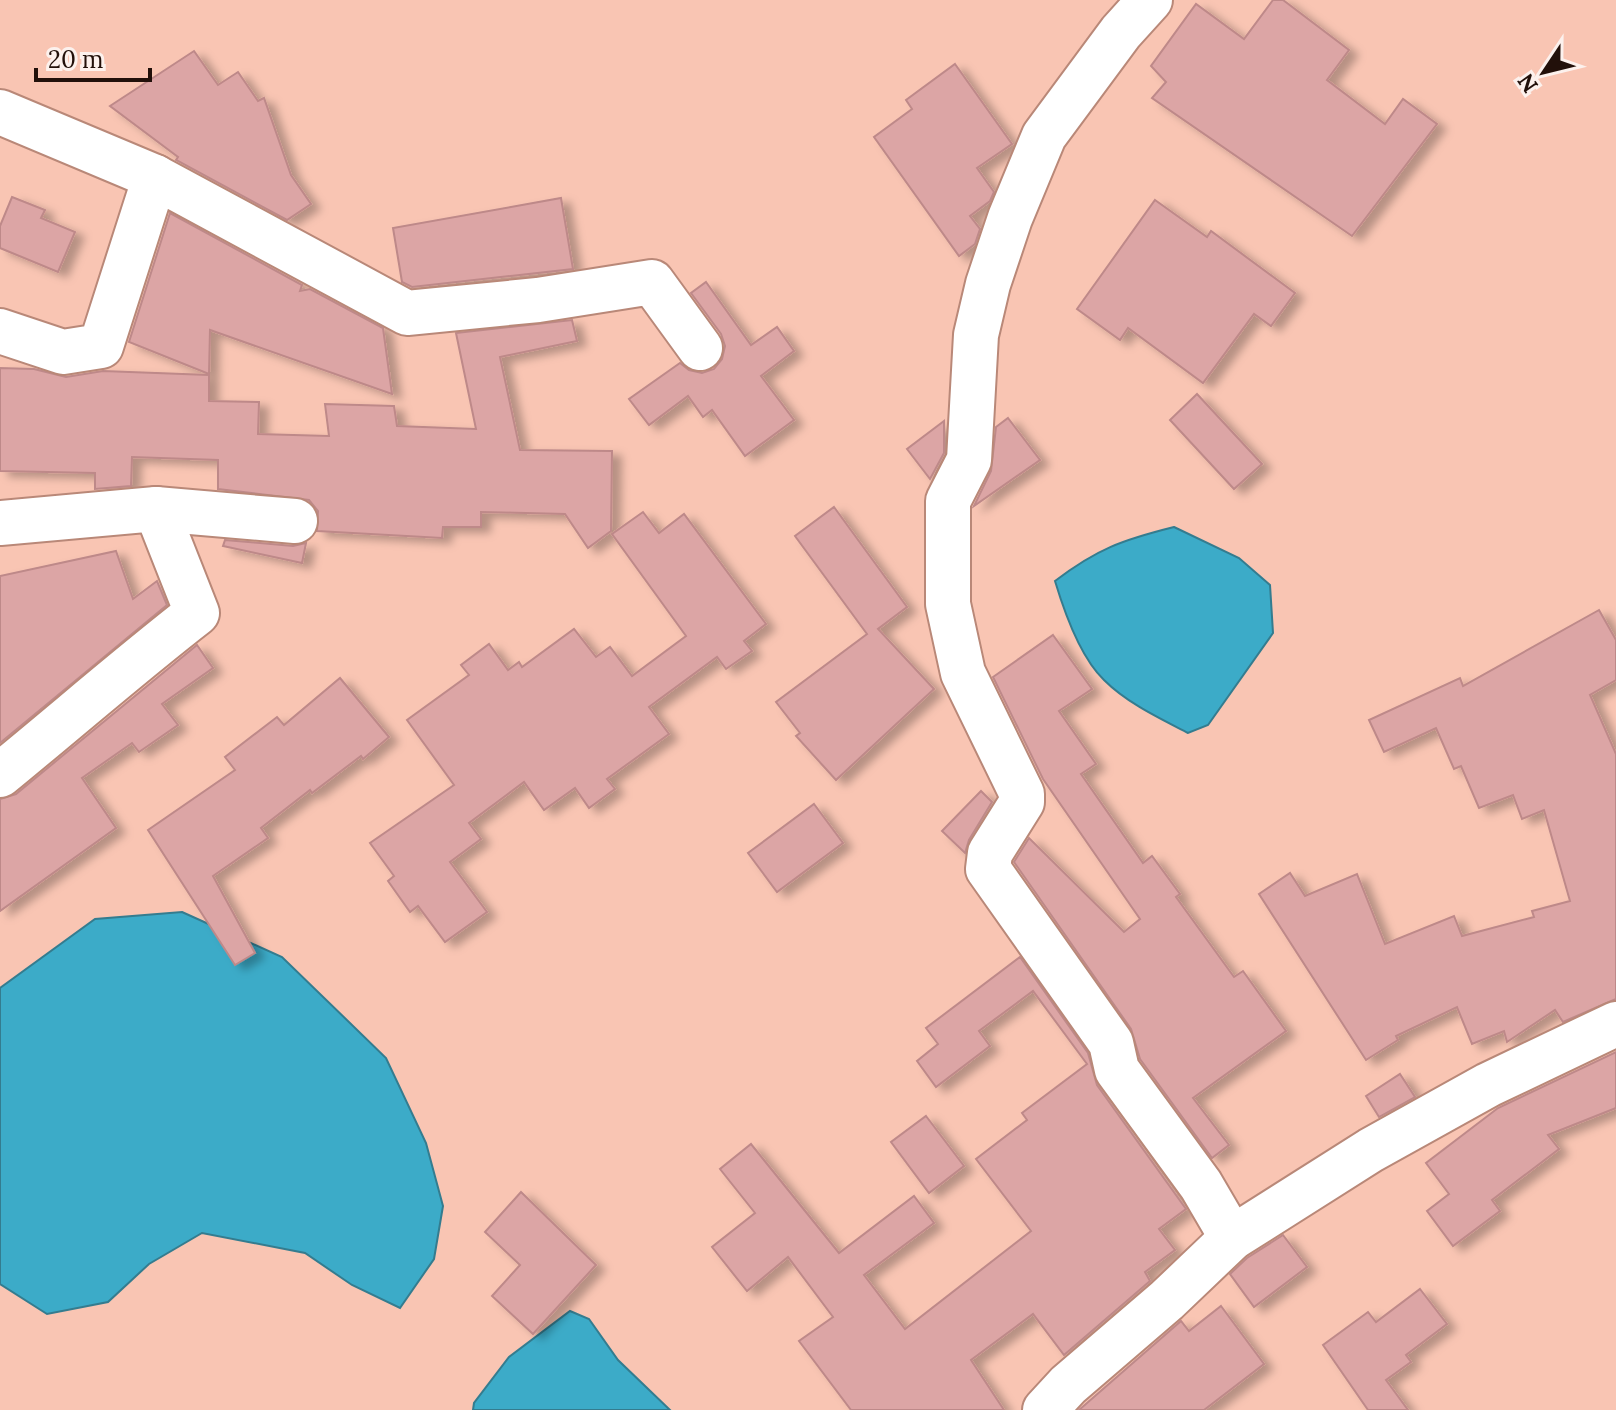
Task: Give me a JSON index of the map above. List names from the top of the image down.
{
  "scale_bar": "20 m",
  "north": "bottom left"
}
